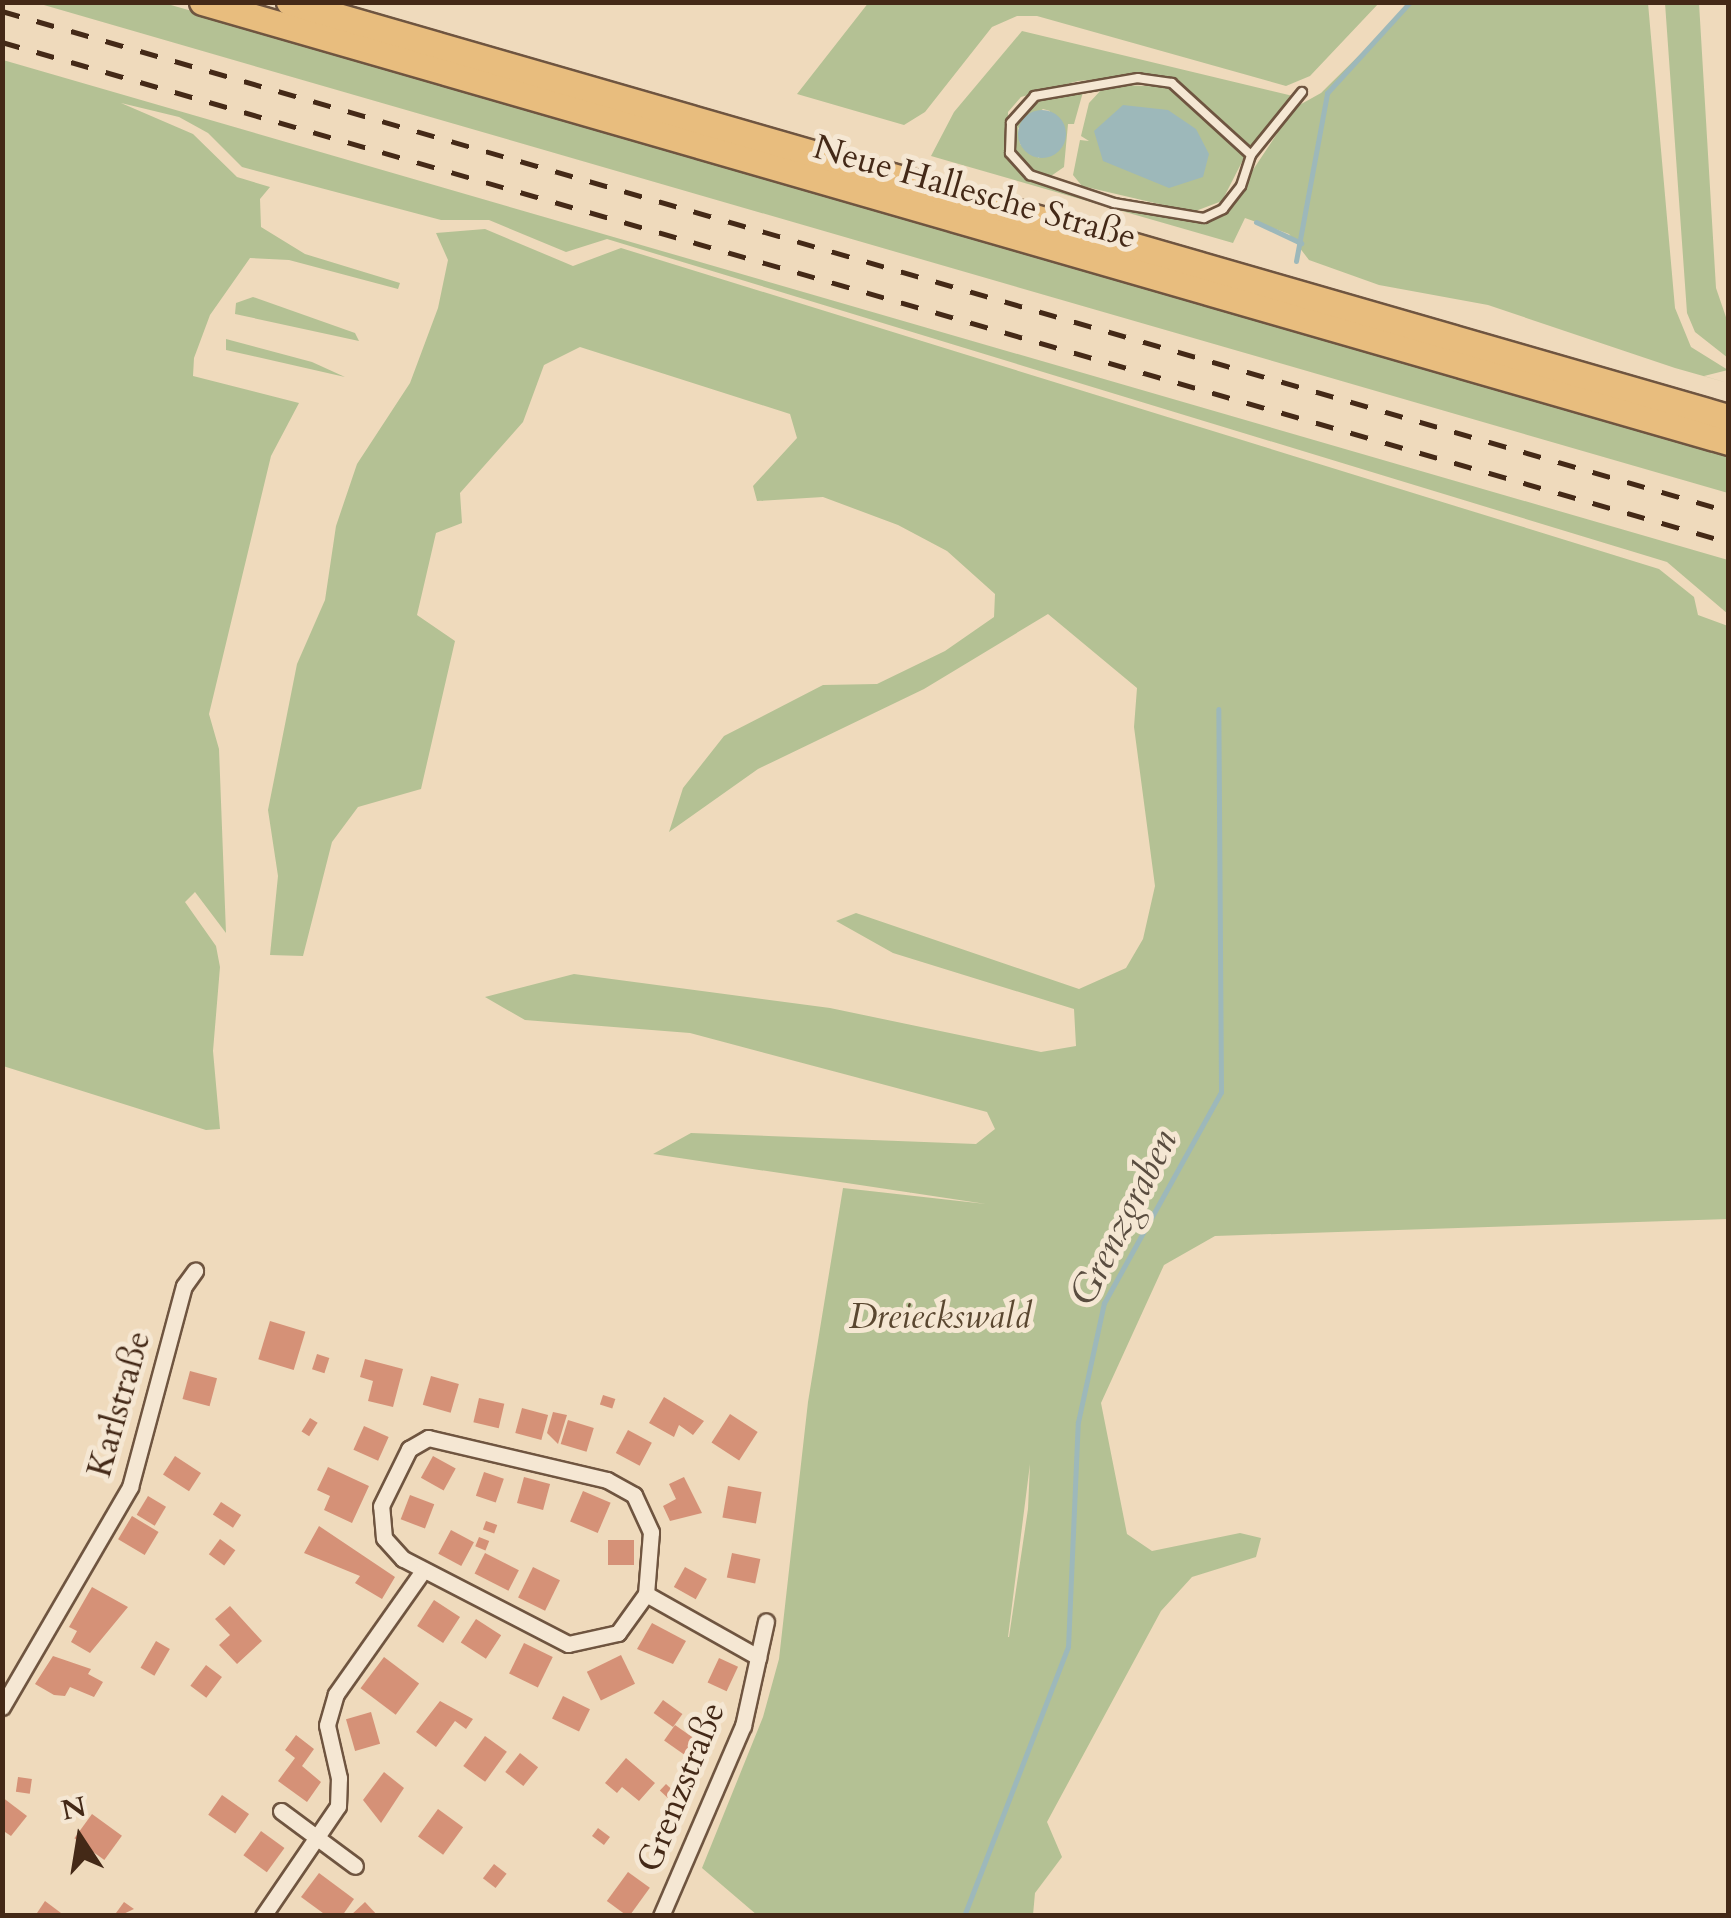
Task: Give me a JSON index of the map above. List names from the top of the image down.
{
  "streets": {
    "main road": ["Neue Hallesche Straße"],
    "street": ["Karlstraße", "Grenzstraße"]
  },
  "water": ["Grenzgraben"],
  "parks": ["Dreieckswald"],
  "north": "top"
}
